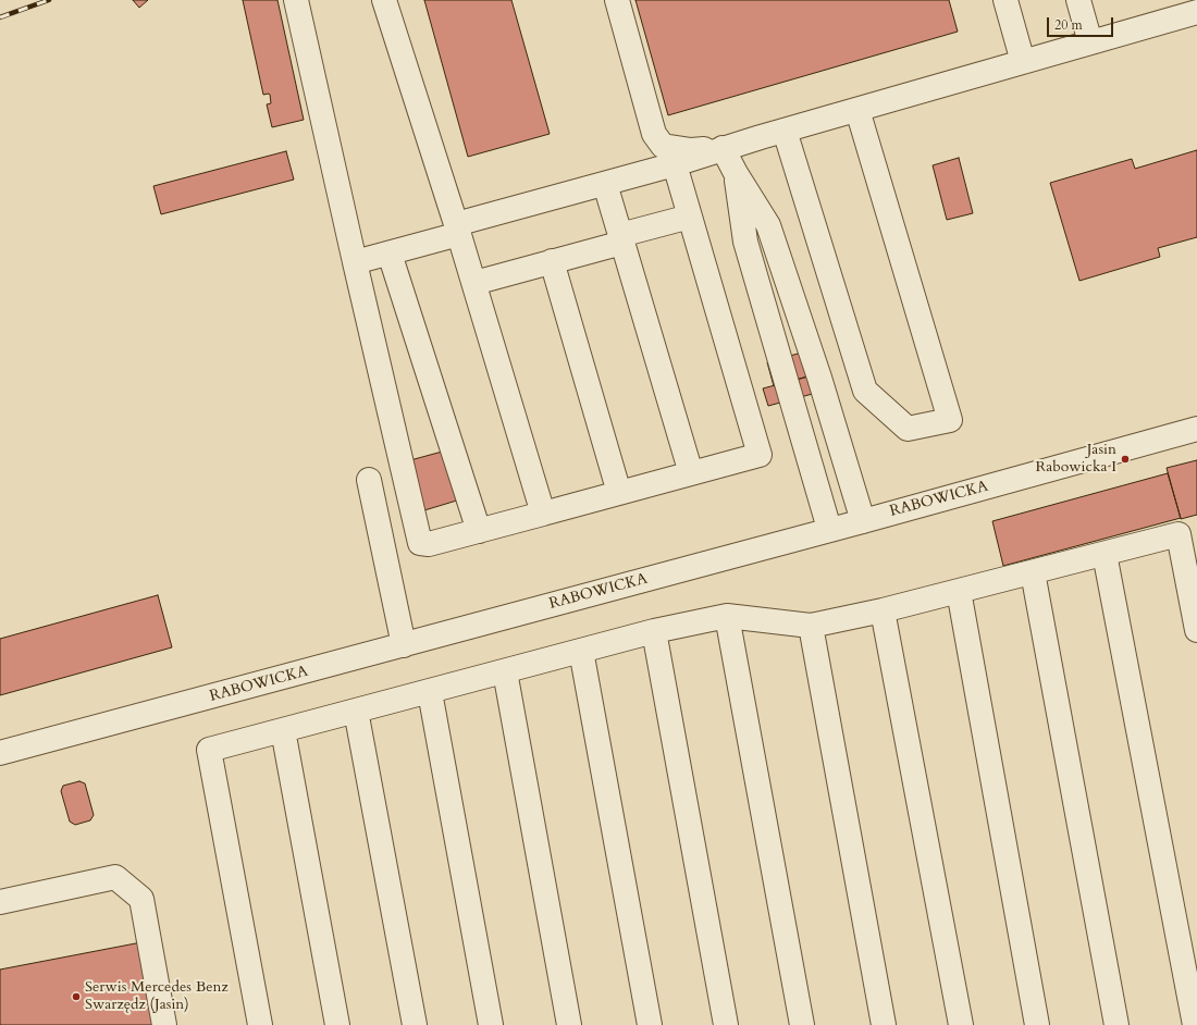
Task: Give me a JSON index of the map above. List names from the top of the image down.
{
  "streets": {
    "street": ["RABOWICKA"]
  },
  "places": ["Jasin Rabowicka I", "Serwis Mercedes Benz Swarzędz (Jasin)"],
  "scale_bar": "20 m"
}
